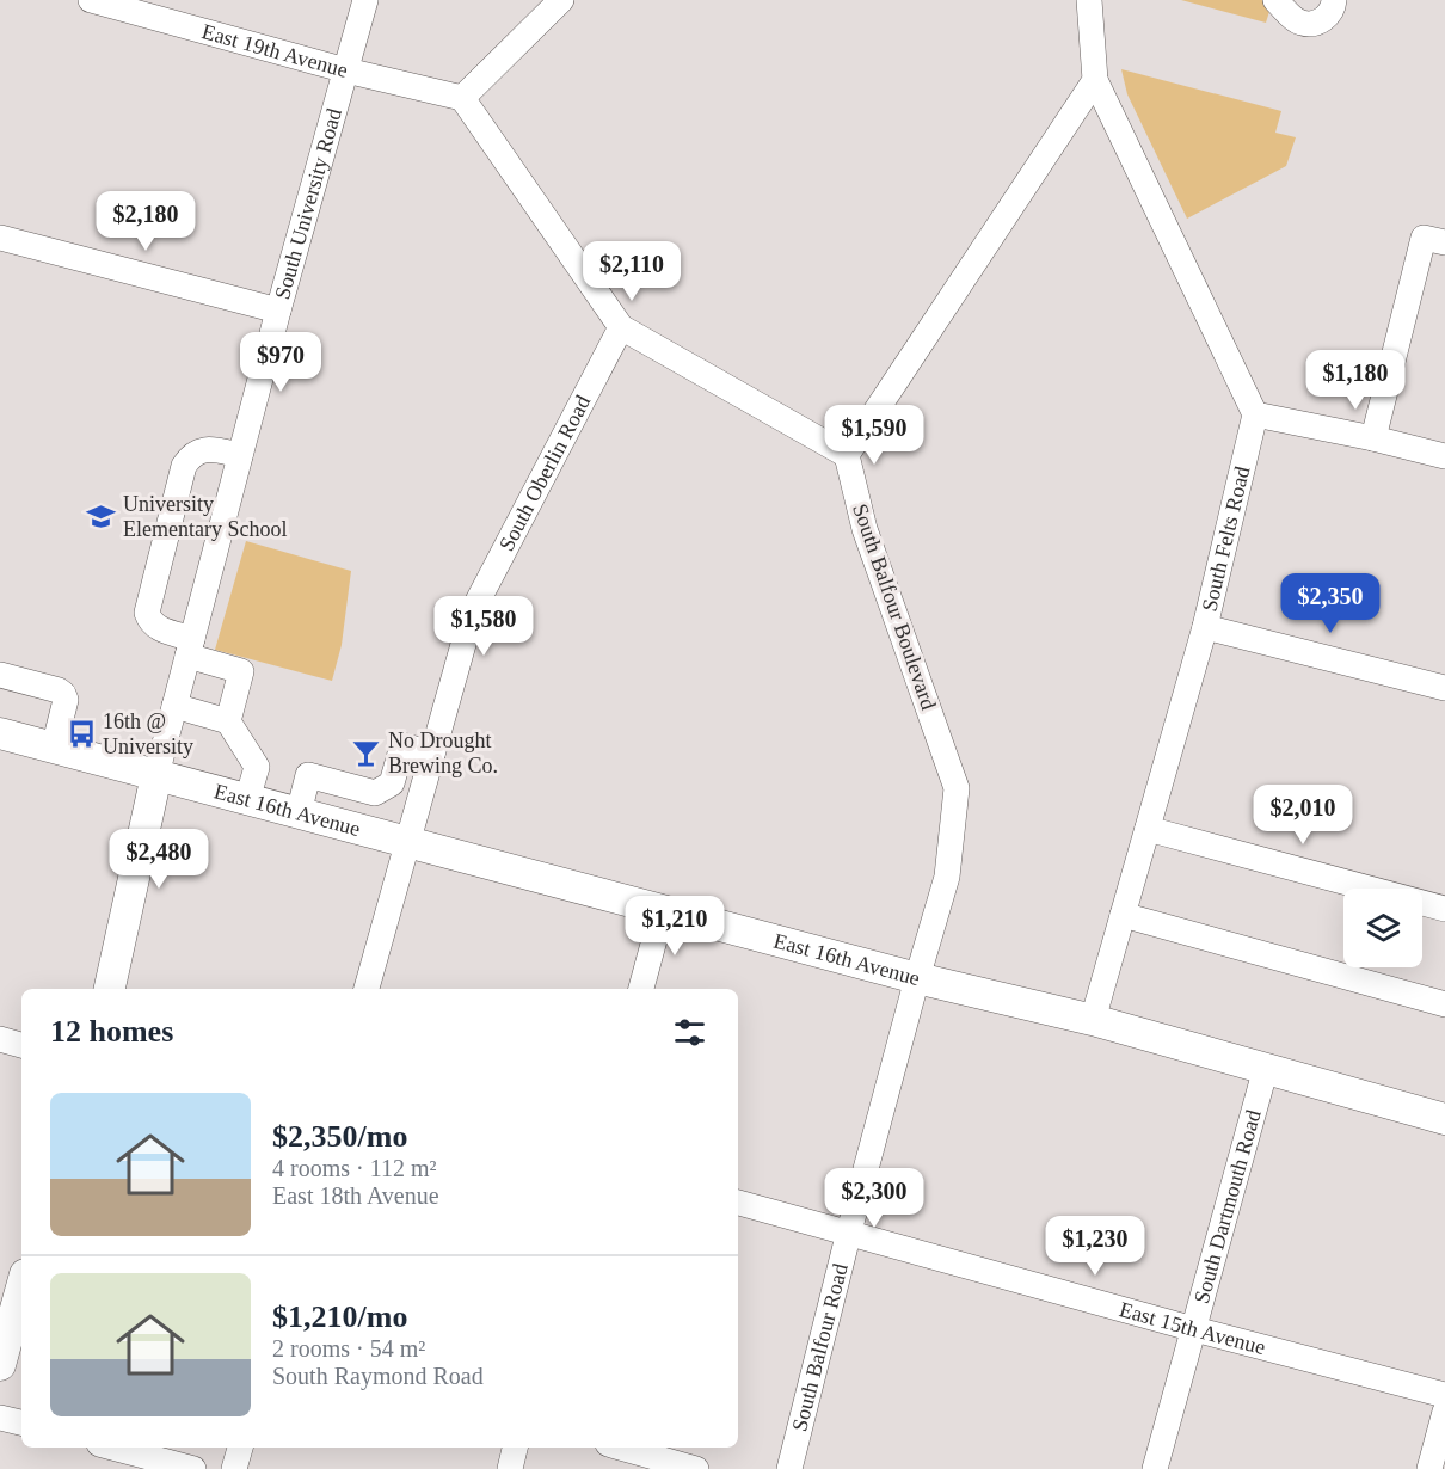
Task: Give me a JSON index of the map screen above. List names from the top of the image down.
{
  "streets": {
    "main road": ["South University Road", "East 16th Avenue"],
    "street": [
      "East 19th Avenue",
      "South Oberlin Road",
      "South Felts Road",
      "South Balfour Boulevard",
      "South Dartmouth Road",
      "East 15th Avenue",
      "South Balfour Road"
    ]
  },
  "crossings": [
    ["East 19th Avenue", "South University Road"],
    ["South University Road", "East 16th Avenue"],
    ["South Oberlin Road", "East 16th Avenue"],
    ["South Felts Road", "East 16th Avenue"],
    ["South Balfour Boulevard", "East 16th Avenue"],
    ["South Balfour Boulevard", "South Balfour Road"],
    ["East 16th Avenue", "South Dartmouth Road"],
    ["East 16th Avenue", "South Balfour Road"],
    ["South Dartmouth Road", "East 15th Avenue"],
    ["East 15th Avenue", "South Balfour Road"]
  ],
  "places": {
    "school or university": ["University Elementary School"],
    "bus stop": ["16th @ University"],
    "bar": ["No Drought Brewing Co."]
  },
  "page": {
    "price": [
      "$2,180",
      "$2,110",
      "$970",
      "$1,180",
      "$1,590",
      "$2,350",
      "$1,580",
      "$2,010",
      "$2,480",
      "$1,210",
      "$2,300",
      "$1,230"
    ],
    "heading": "12 homes",
    "list": [
      {
        "name": "$2,350/mo",
        "note": "4 rooms · 112 m² · East 18th Avenue"
      },
      {
        "name": "$1,210/mo",
        "note": "2 rooms · 54 m² · South Raymond Road"
      }
    ]
  }
}
